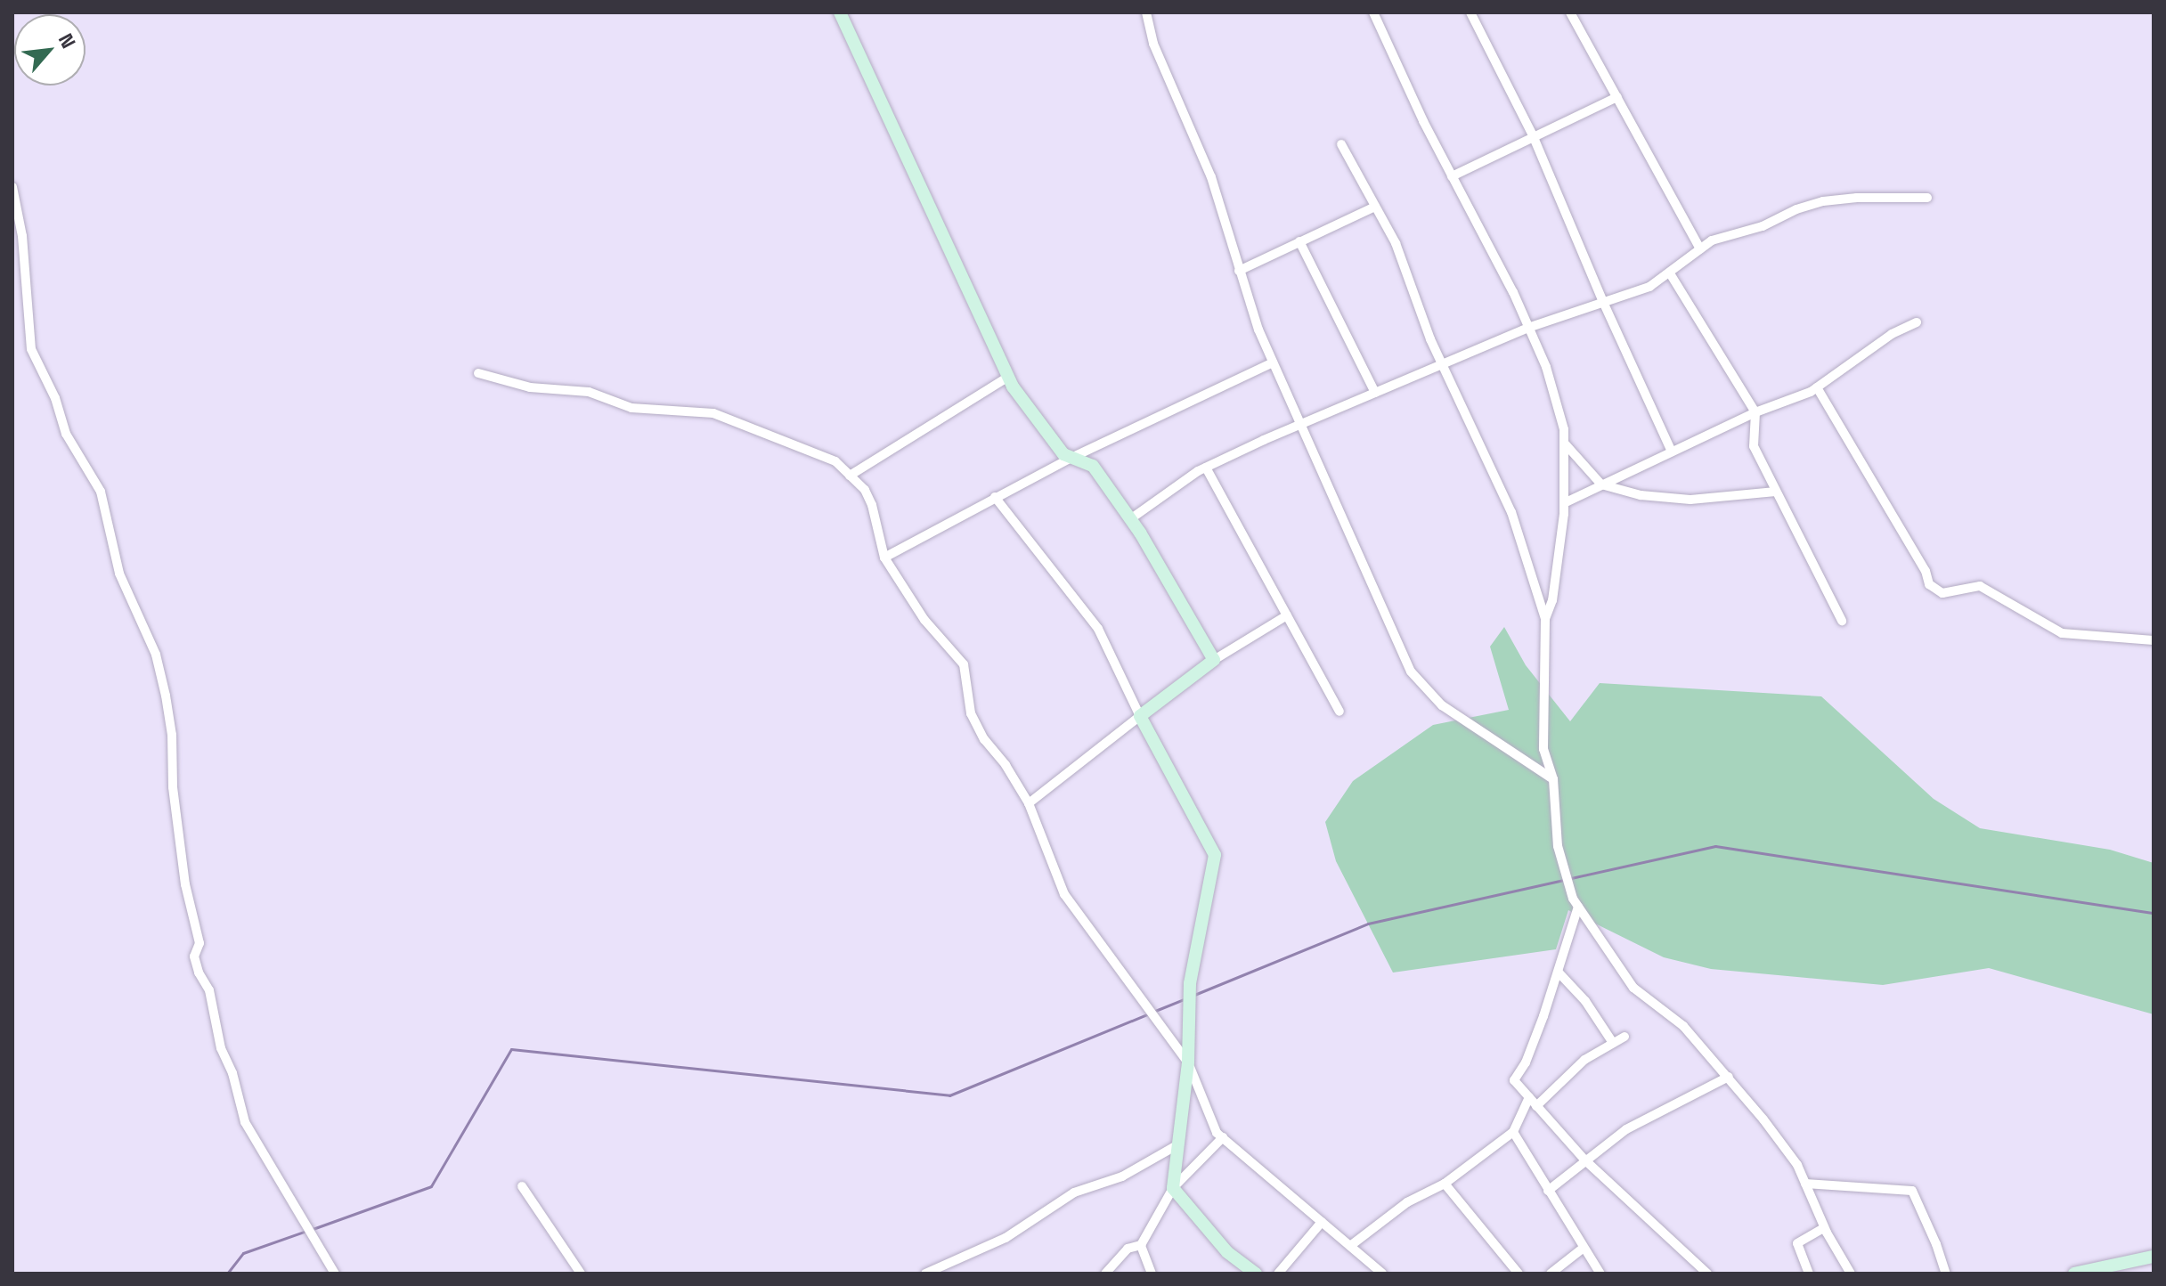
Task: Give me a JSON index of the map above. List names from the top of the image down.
{
  "north": "top right"
}
